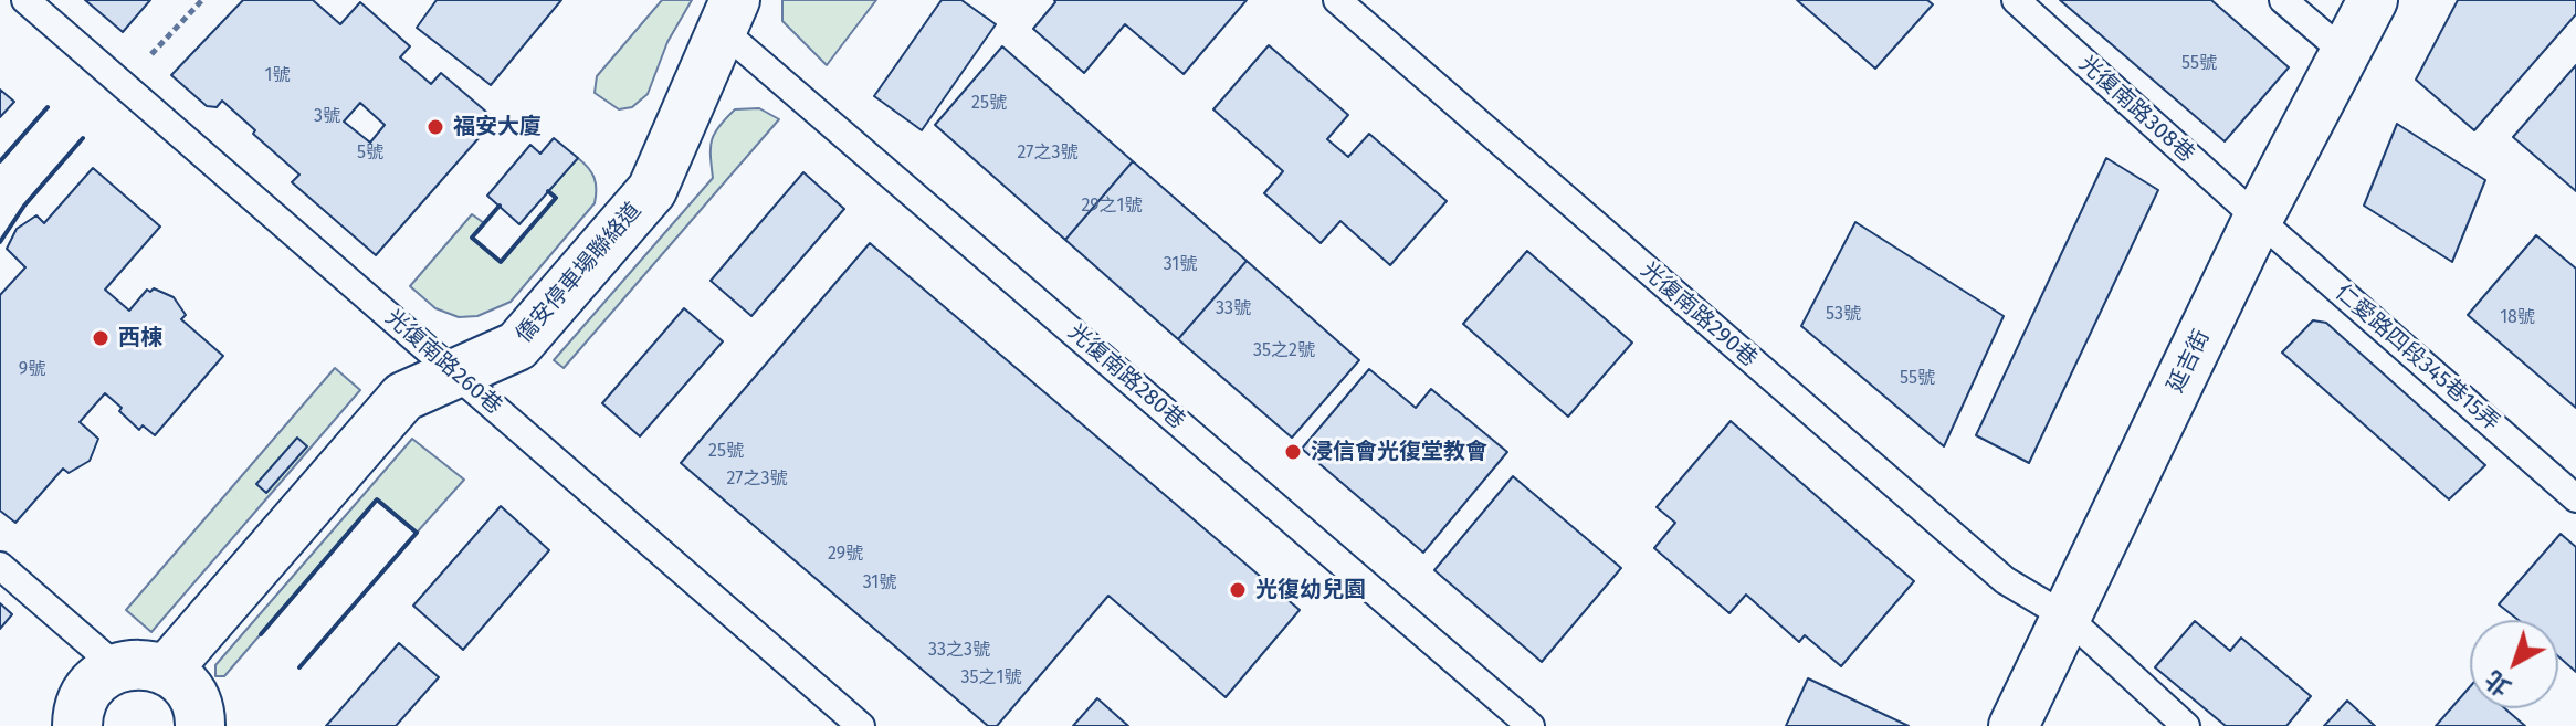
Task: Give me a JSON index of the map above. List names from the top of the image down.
{
  "streets": {
    "street": ["僑安停車場聯絡道", "延吉街"],
    "lane": [
      "光復南路308巷",
      "光復南路290巷",
      "仁愛路四段345巷15弄",
      "光復南路260巷",
      "光復南路280巷"
    ]
  },
  "crossings": [
    ["光復南路308巷", "仁愛路四段345巷15弄"],
    ["光復南路308巷", "延吉街"],
    ["僑安停車場聯絡道", "光復南路260巷"],
    ["僑安停車場聯絡道", "光復南路280巷"],
    ["光復南路290巷", "延吉街"],
    ["仁愛路四段345巷15弄", "延吉街"]
  ],
  "places": [
    "福安大廈",
    "西棟",
    "浸信會光復堂教會",
    "光復幼兒園"
  ],
  "house_numbers": [
    "55號",
    "1號",
    "25號",
    "3號",
    "5號",
    "27之3號",
    "29之1號",
    "31號",
    "33號",
    "53號",
    "18號",
    "35之2號",
    "9號",
    "55號",
    "25號",
    "27之3號",
    "29號",
    "31號",
    "33之3號",
    "35之1號"
  ],
  "north": "bottom left"
}
